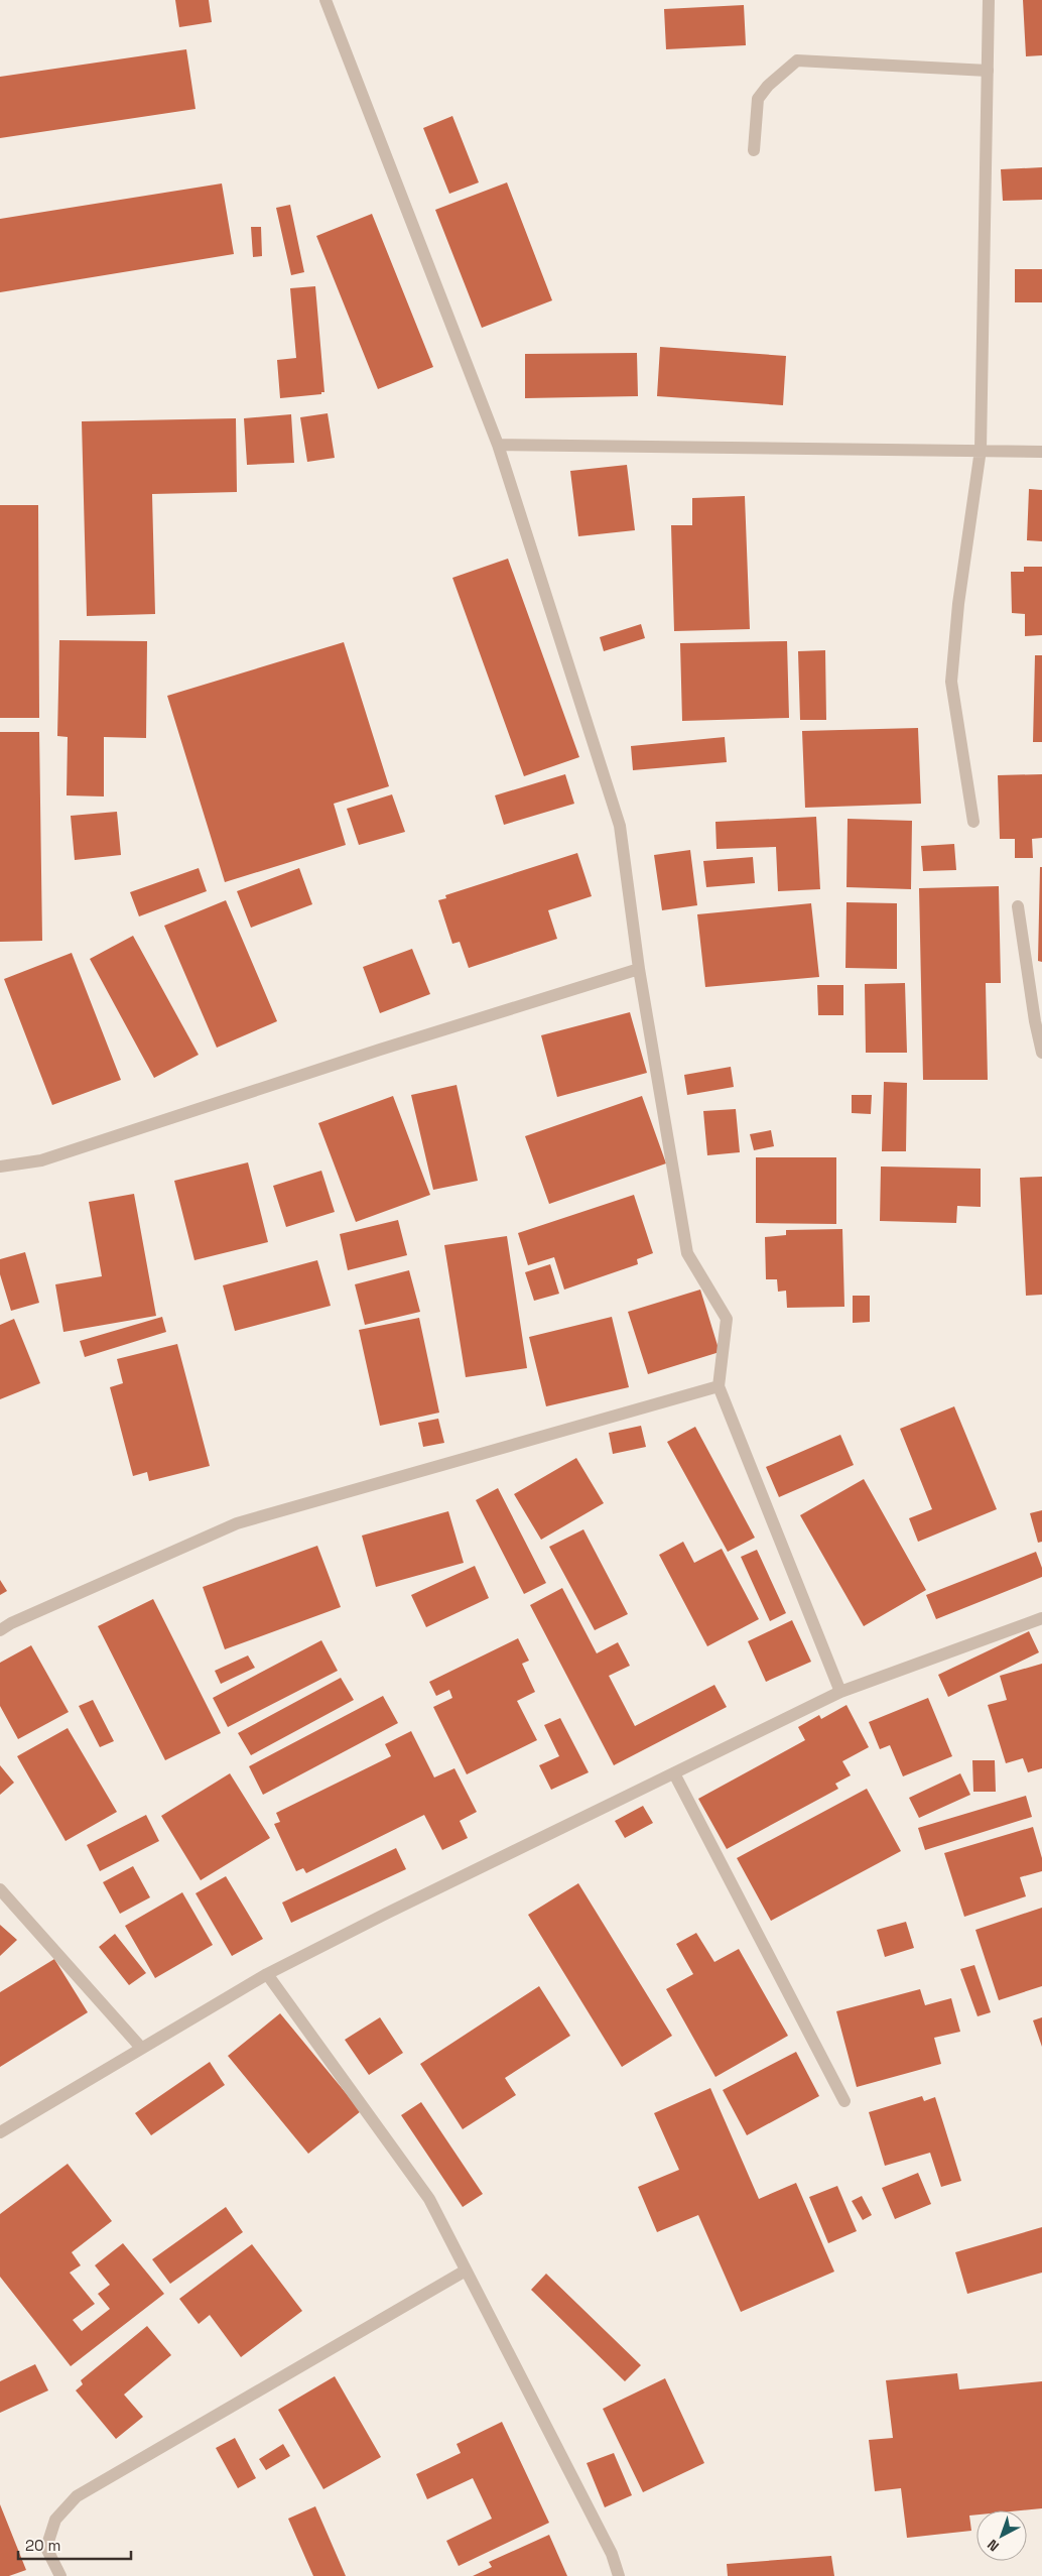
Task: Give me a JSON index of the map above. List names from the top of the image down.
{
  "scale_bar": "20 m",
  "north": "bottom left"
}
